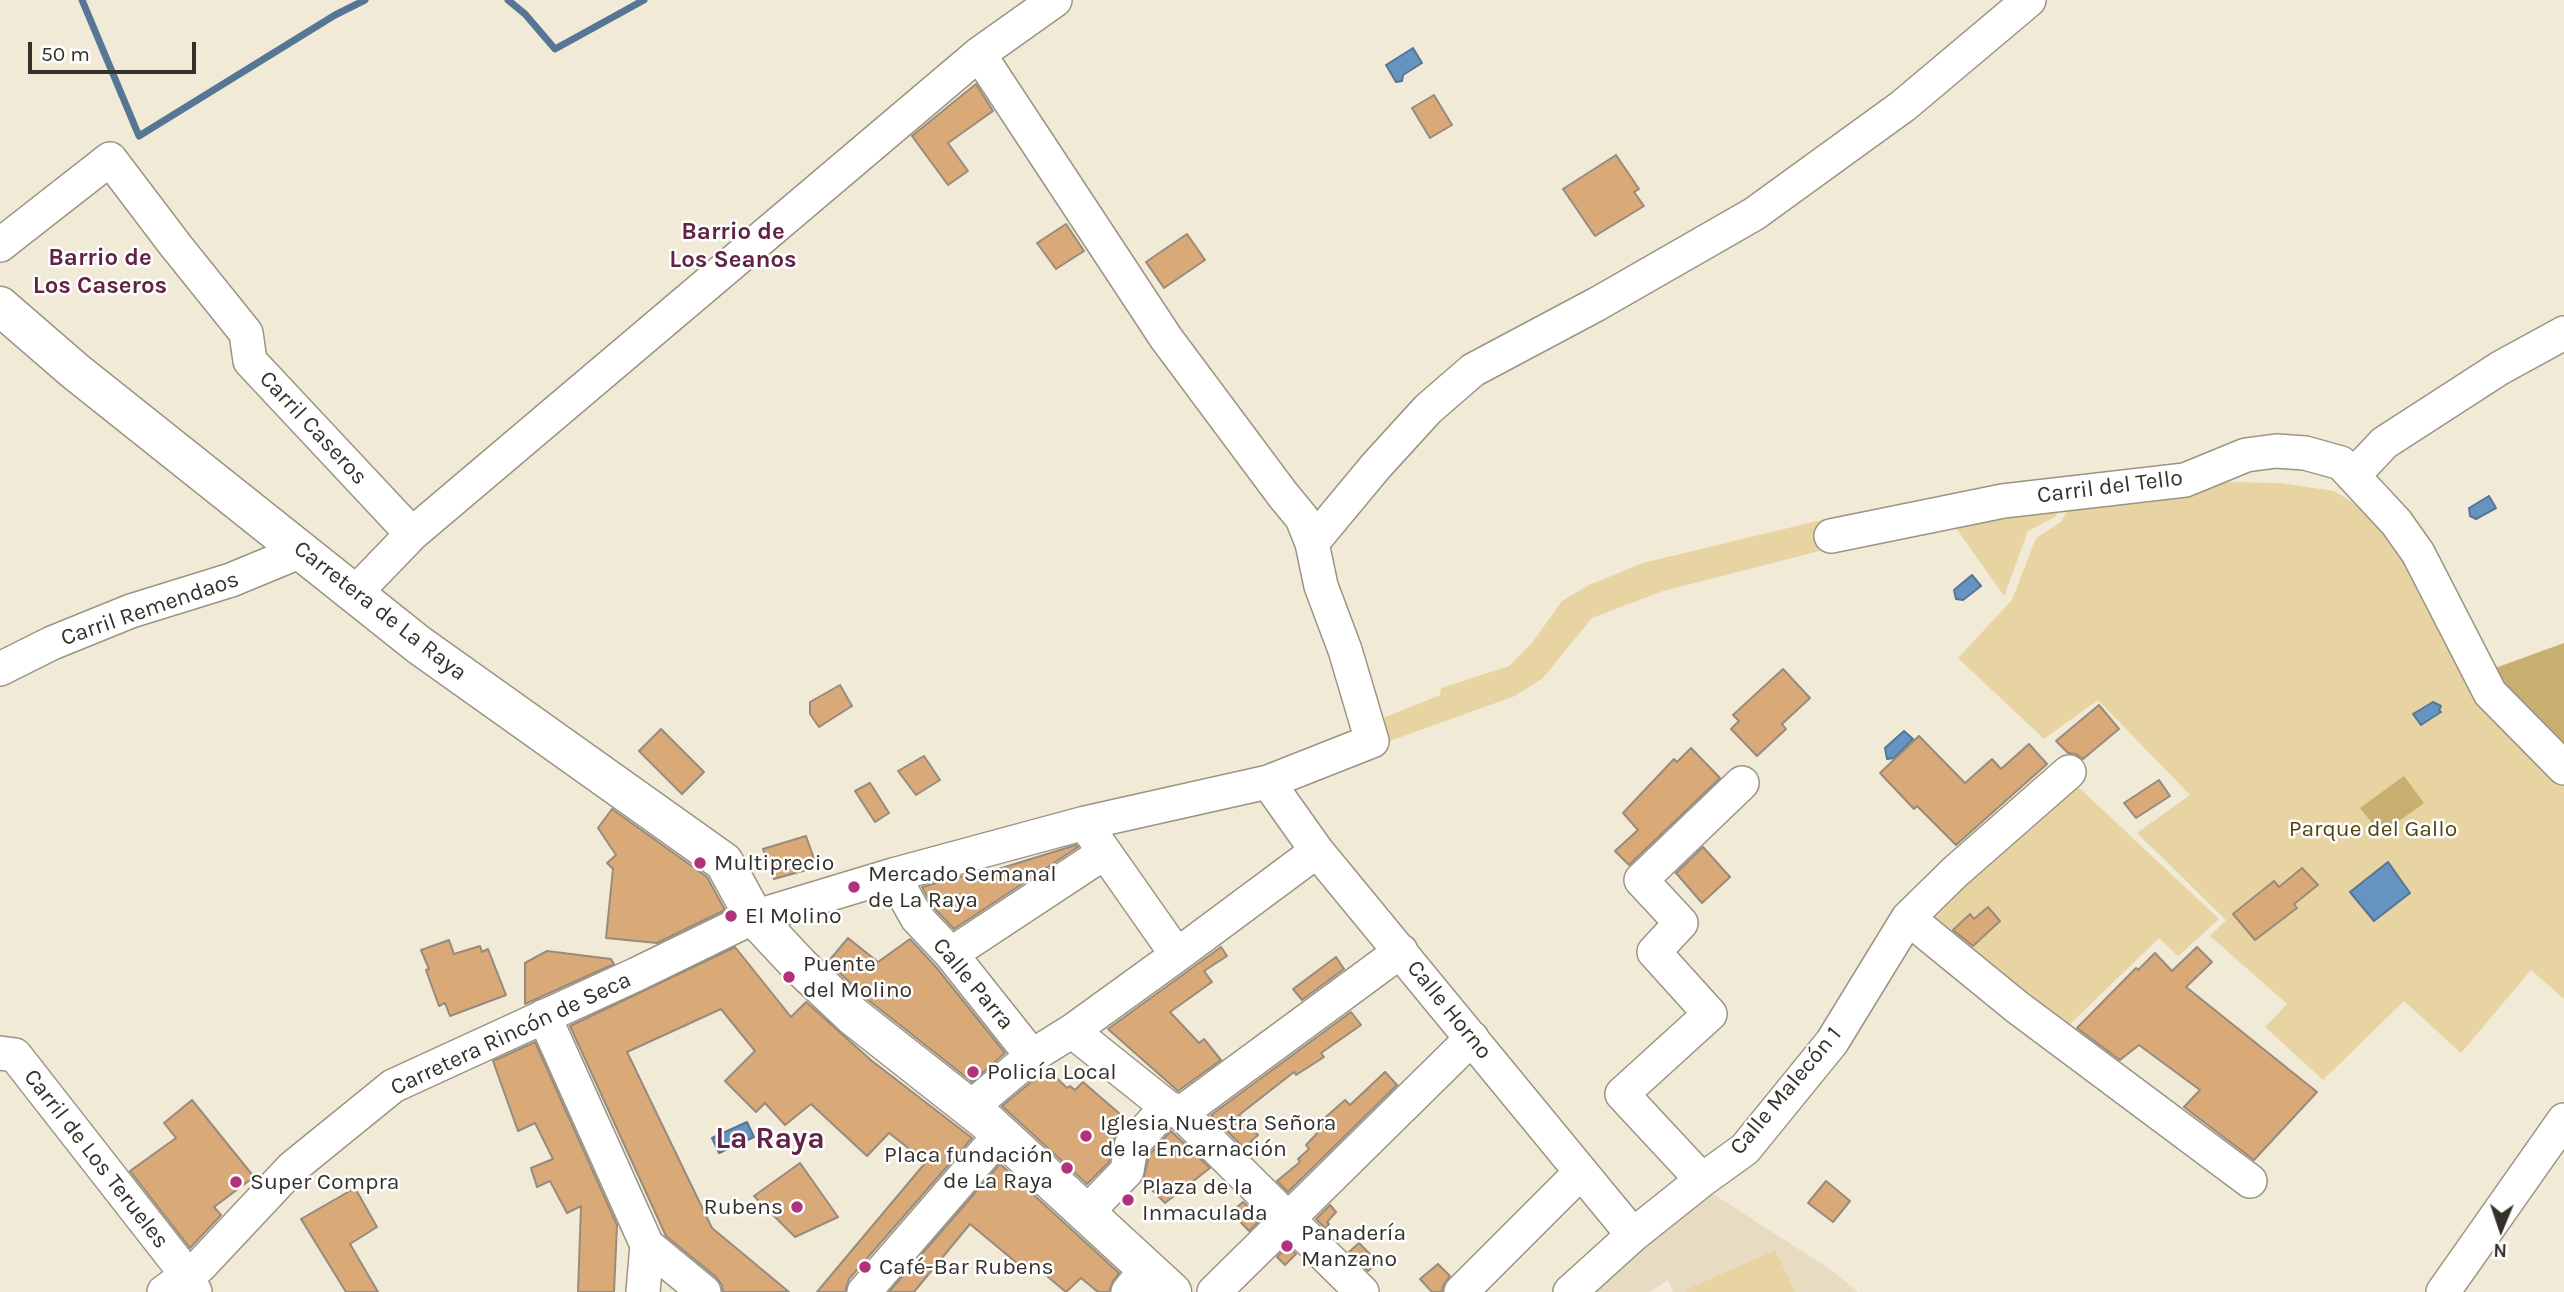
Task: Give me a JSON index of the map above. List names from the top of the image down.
{
  "streets": {
    "main road": ["Carretera de La Raya"],
    "street": [
      "Carril Caseros",
      "Carril del Tello",
      "Carril Remendaos",
      "Calle Parra",
      "Calle Horno",
      "Carretera Rincón de Seca",
      "Calle Malecón 1",
      "Carril de Los Terueles"
    ]
  },
  "crossings": [
    ["Carril Remendaos", "Carretera de La Raya"],
    ["Carretera de La Raya", "Carretera Rincón de Seca"],
    ["Calle Parra", "Carretera Rincón de Seca"],
    ["Calle Horno", "Carretera Rincón de Seca"],
    ["Calle Horno", "Calle Malecón 1"],
    ["Carretera Rincón de Seca", "Carril de Los Terueles"]
  ],
  "districts": ["Barrio de Los Seanos", "Barrio de Los Caseros", "La Raya"],
  "parks": ["Parque del Gallo"],
  "places": [
    "Multiprecio",
    "Mercado Semanal de La Raya",
    "El Molino",
    "Puente del Molino",
    "Policía Local",
    "Iglesia Nuestra Señora de la Encarnación",
    "Placa fundación de La Raya",
    "Super Compra",
    "Plaza de la Inmaculada",
    "Rubens",
    "Panadería Manzano",
    "Café-Bar Rubens"
  ],
  "scale_bar": "50 m",
  "north": "bottom"
}
